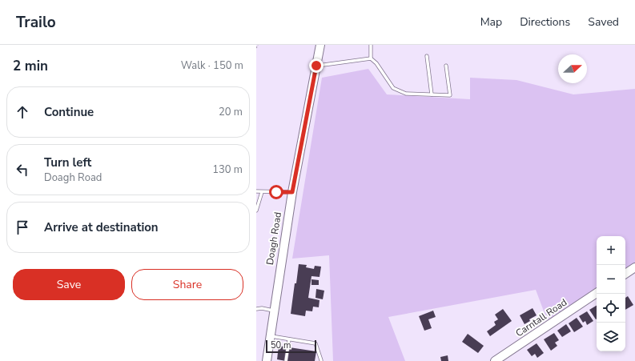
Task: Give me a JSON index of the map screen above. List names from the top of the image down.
{
  "streets": {
    "main road": ["Doagh Road", "Carntall Road"]
  },
  "scale_bar": "50 m",
  "north": "right",
  "page": {
    "header": "Trailo",
    "nav": ["Map", "Directions", "Saved"],
    "heading": ["2 min", "Walk · 150 m"],
    "list": [
      ["Continue", "20 m"],
      ["Turn left", "Doagh Road", "130 m"],
      "Arrive at destination"
    ],
    "map_buttons": ["+", "−"],
    "buttons": ["Save", "Share"],
    "scale": "50 m"
  }
}
